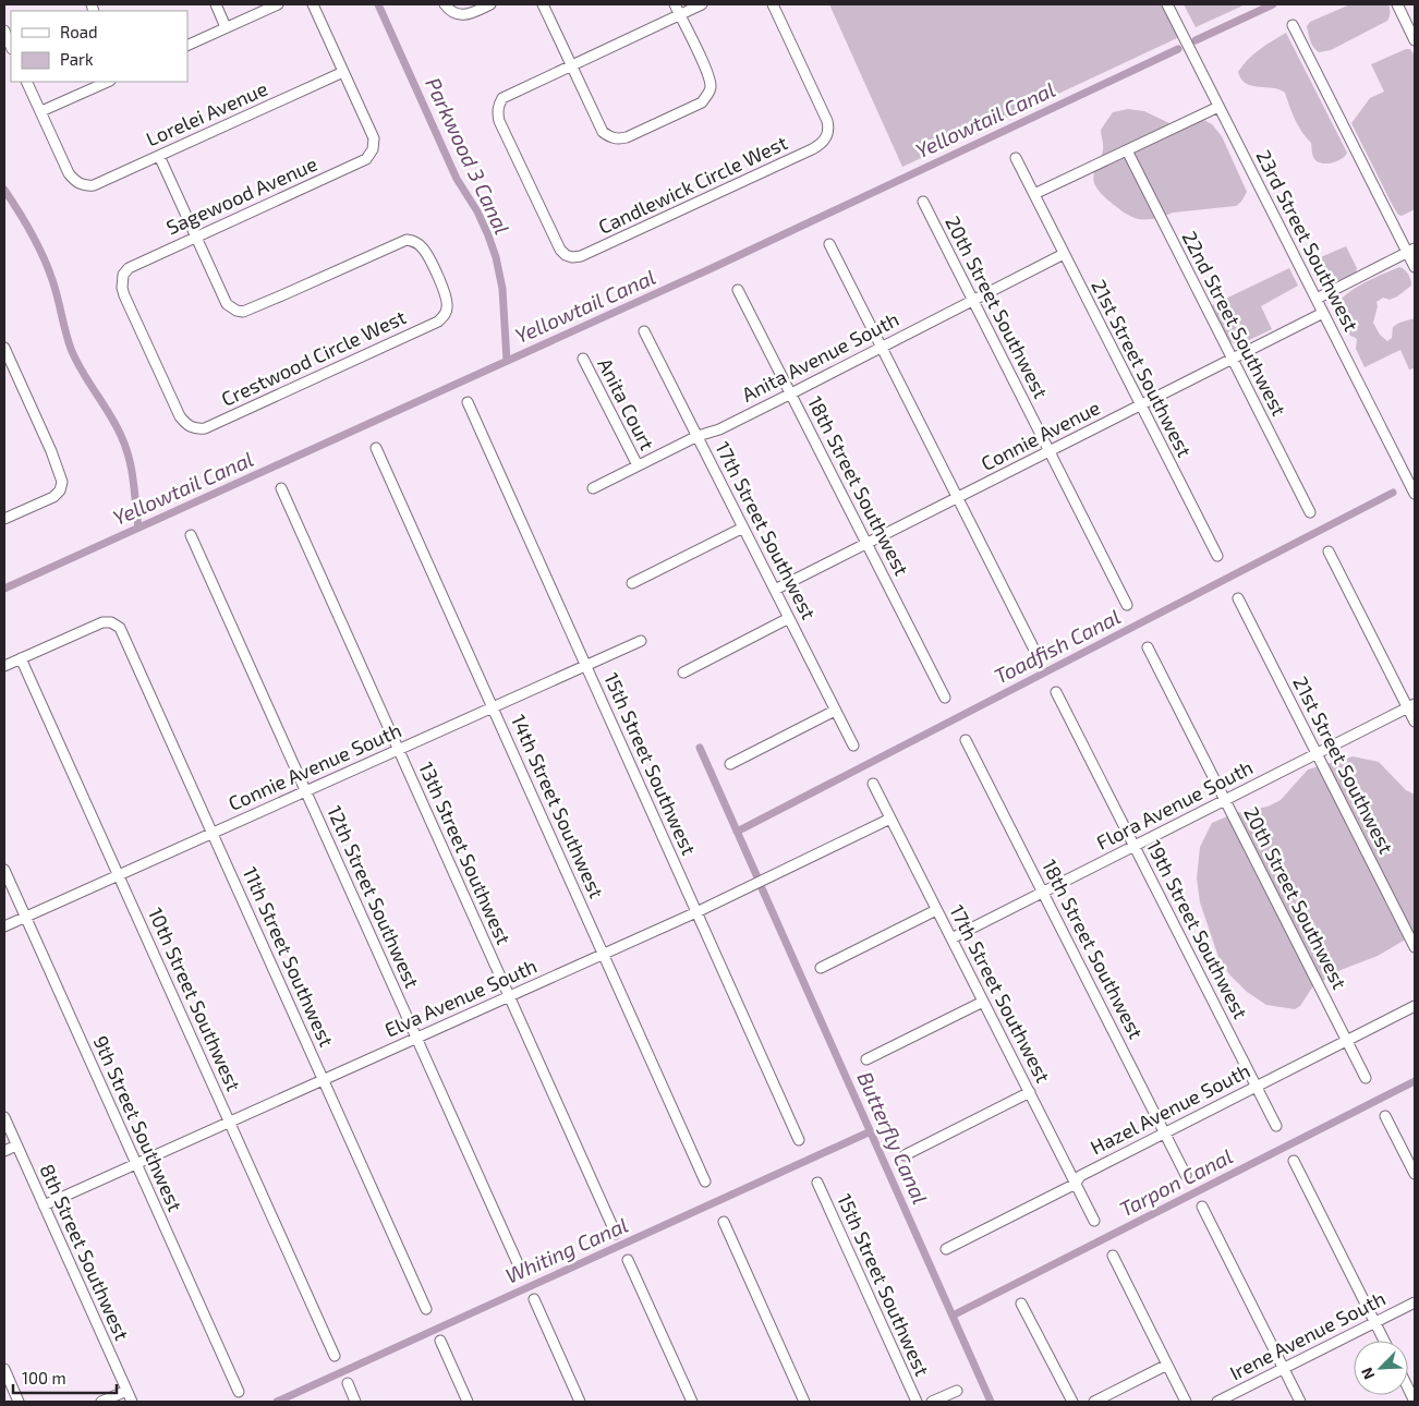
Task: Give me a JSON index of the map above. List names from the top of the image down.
{
  "streets": {
    "street": [
      "Lorelei Avenue",
      "Candlewick Circle West",
      "Sagewood Avenue",
      "23rd Street Southwest",
      "20th Street Southwest",
      "22nd Street Southwest",
      "Anita Avenue South",
      "Crestwood Circle West",
      "21st Street Southwest",
      "Anita Court",
      "Connie Avenue",
      "18th Street Southwest",
      "17th Street Southwest",
      "15th Street Southwest",
      "Connie Avenue South",
      "Flora Avenue South",
      "14th Street Southwest",
      "13th Street Southwest",
      "12th Street Southwest",
      "19th Street Southwest",
      "11th Street Southwest",
      "Elva Avenue South",
      "10th Street Southwest",
      "Hazel Avenue South",
      "9th Street Southwest",
      "8th Street Southwest",
      "Irene Avenue South"
    ]
  },
  "crossings": [
    ["Lorelei Avenue", "Sagewood Avenue"],
    ["Sagewood Avenue", "Crestwood Circle West"],
    ["23rd Street Southwest", "Connie Avenue"],
    ["20th Street Southwest", "Anita Avenue South"],
    ["20th Street Southwest", "Connie Avenue"],
    ["20th Street Southwest", "Flora Avenue South"],
    ["20th Street Southwest", "Hazel Avenue South"],
    ["22nd Street Southwest", "Connie Avenue"],
    ["Anita Avenue South", "21st Street Southwest"],
    ["Anita Avenue South", "Anita Court"],
    ["Anita Avenue South", "18th Street Southwest"],
    ["Anita Avenue South", "17th Street Southwest"],
    ["21st Street Southwest", "Connie Avenue"],
    ["21st Street Southwest", "Flora Avenue South"],
    ["Connie Avenue", "18th Street Southwest"],
    ["Connie Avenue", "17th Street Southwest"],
    ["18th Street Southwest", "Flora Avenue South"],
    ["18th Street Southwest", "Hazel Avenue South"],
    ["17th Street Southwest", "Flora Avenue South"],
    ["17th Street Southwest", "Elva Avenue South"],
    ["17th Street Southwest", "Hazel Avenue South"],
    ["15th Street Southwest", "Connie Avenue South"],
    ["15th Street Southwest", "Elva Avenue South"],
    ["Connie Avenue South", "14th Street Southwest"],
    ["Connie Avenue South", "13th Street Southwest"],
    ["Connie Avenue South", "12th Street Southwest"],
    ["Connie Avenue South", "11th Street Southwest"],
    ["Connie Avenue South", "10th Street Southwest"],
    ["Connie Avenue South", "9th Street Southwest"],
    ["Flora Avenue South", "19th Street Southwest"],
    ["14th Street Southwest", "Elva Avenue South"],
    ["13th Street Southwest", "Elva Avenue South"],
    ["12th Street Southwest", "Elva Avenue South"],
    ["19th Street Southwest", "Hazel Avenue South"],
    ["11th Street Southwest", "Elva Avenue South"],
    ["11th Street Southwest", "10th Street Southwest"],
    ["Elva Avenue South", "10th Street Southwest"],
    ["Elva Avenue South", "9th Street Southwest"],
    ["Elva Avenue South", "8th Street Southwest"]
  ],
  "water": [
    "Yellowtail Canal",
    "Parkwood 3 Canal",
    "Toadfish Canal",
    "Butterfly Canal",
    "Tarpon Canal",
    "Whiting Canal"
  ],
  "legend": ["Road", "Park"],
  "scale_bar": "100 m",
  "north": "bottom left"
}
